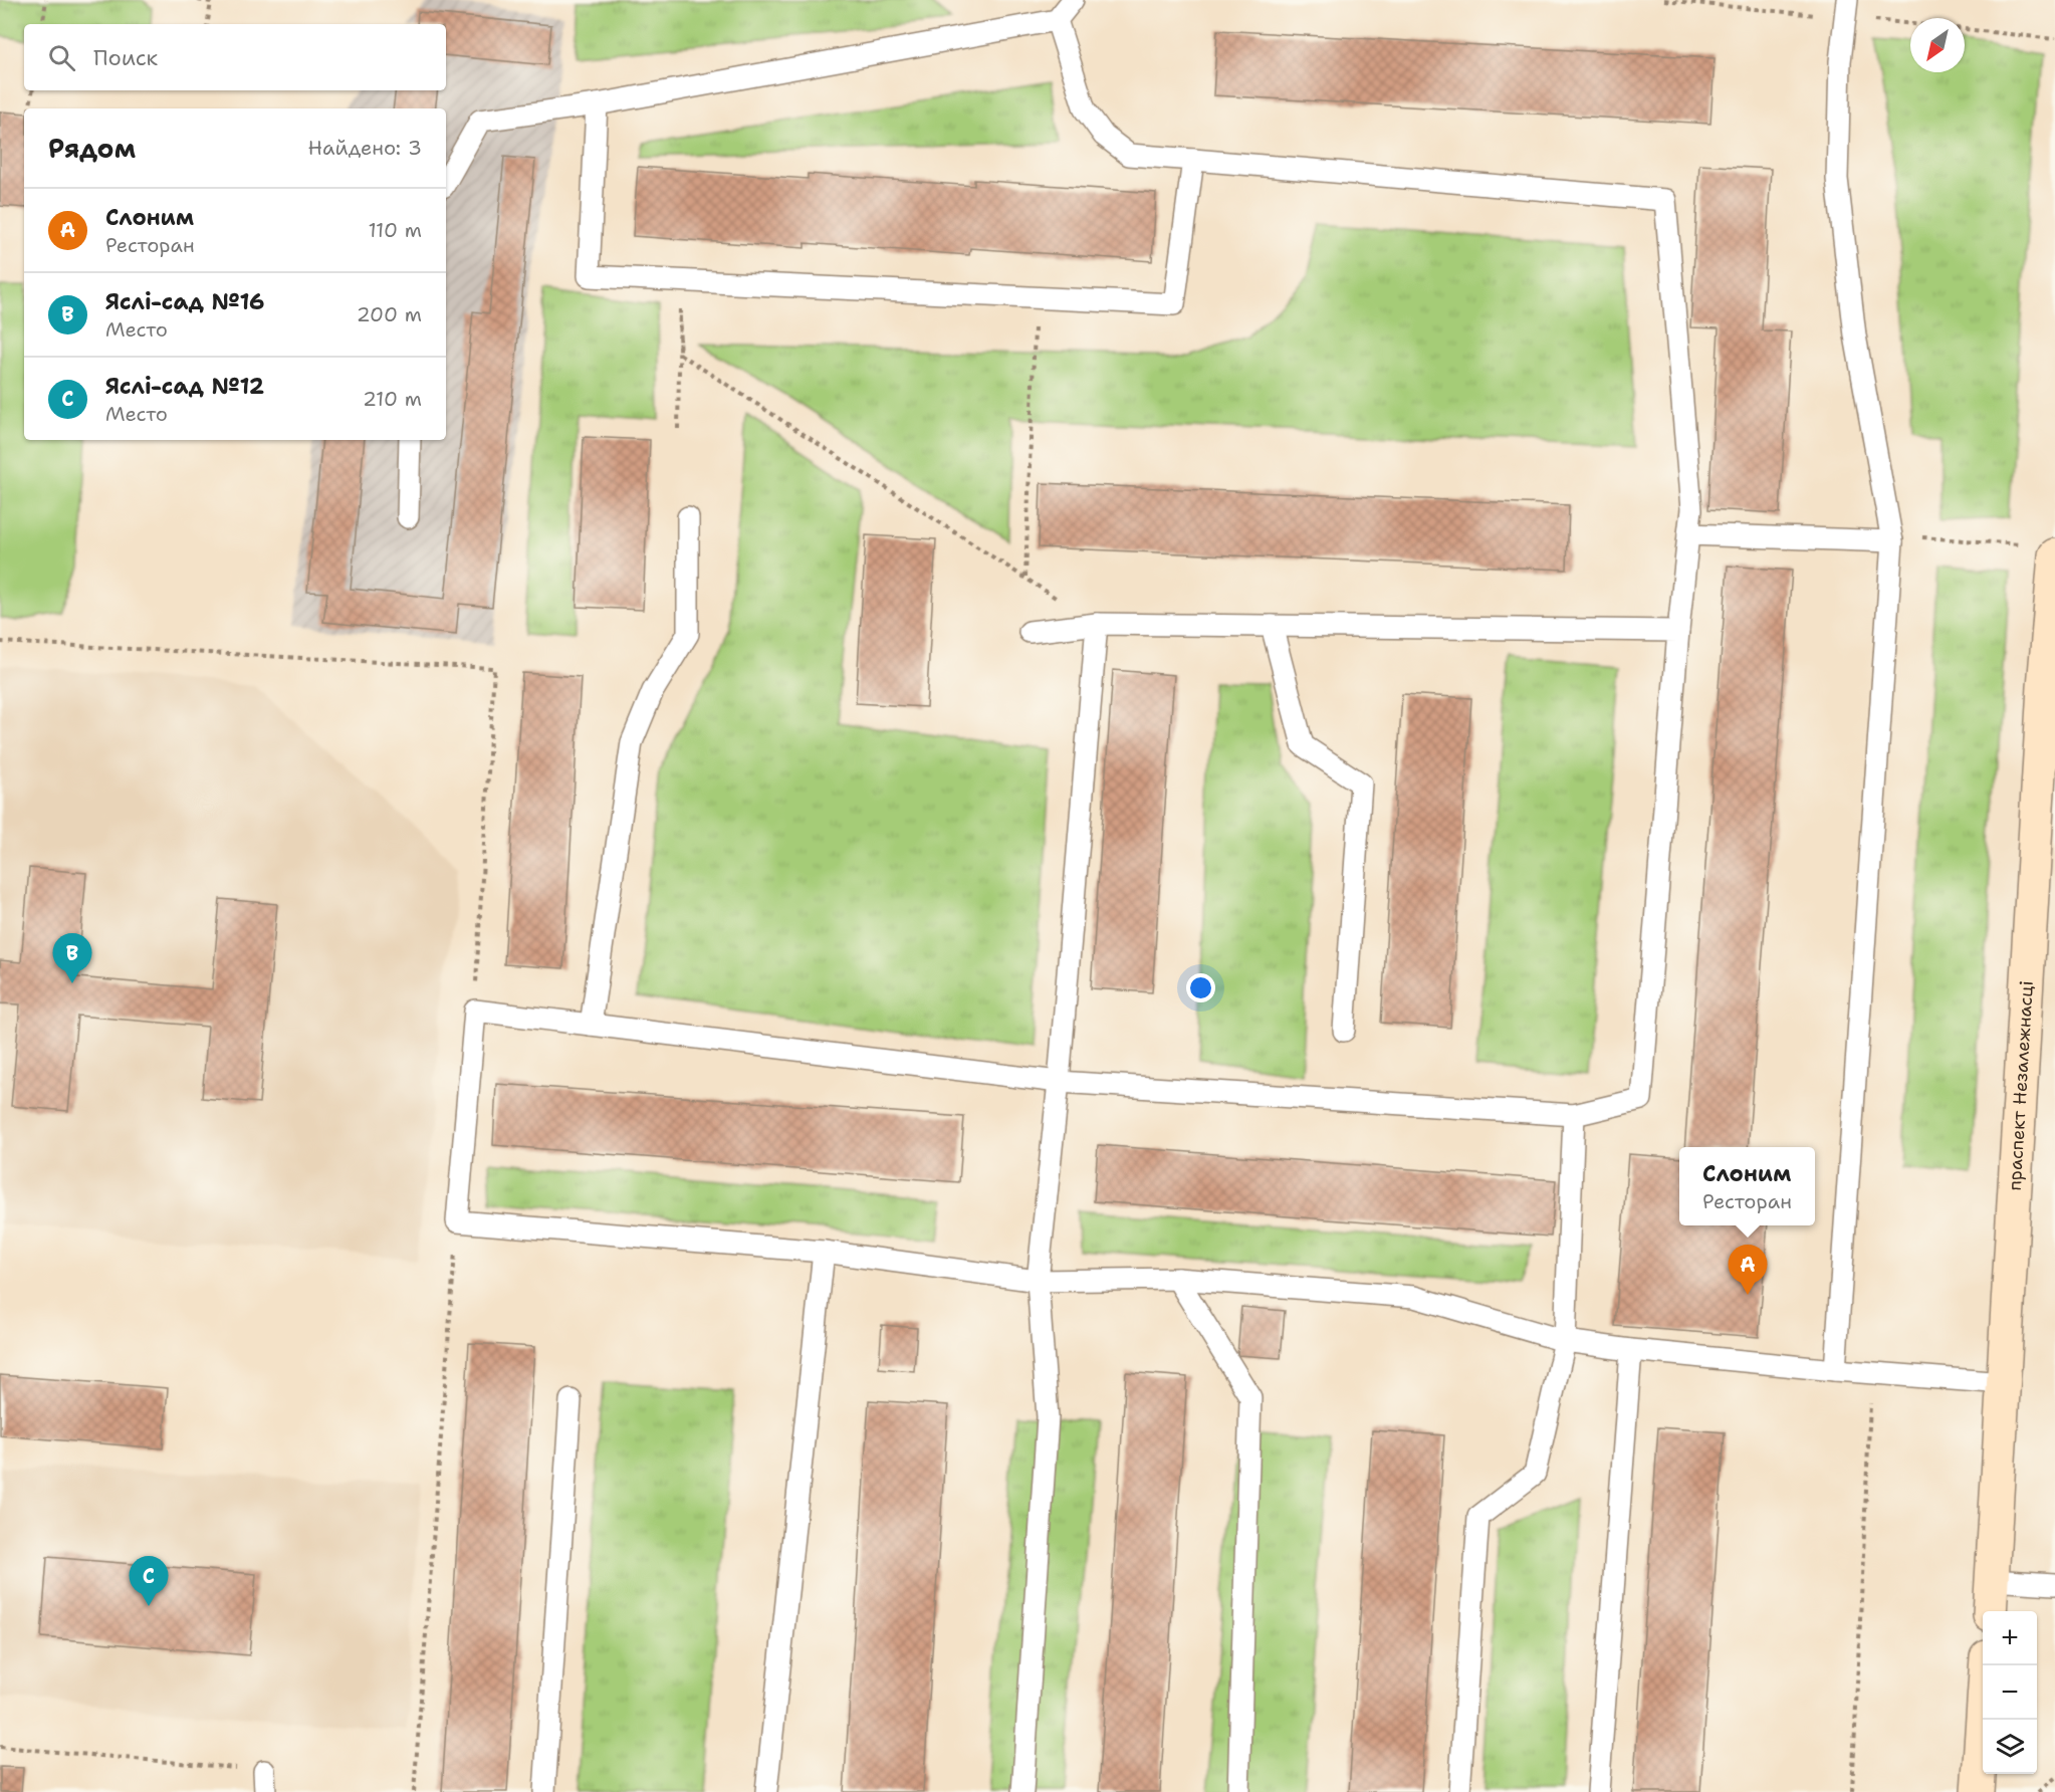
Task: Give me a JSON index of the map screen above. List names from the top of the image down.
{
  "streets": {
    "main road": ["праспект Незалежнасці"]
  },
  "north": "bottom left",
  "page": {
    "search": "Поиск",
    "heading": ["Рядом", "Найдено: 3"],
    "list": [
      {
        "mark": "A",
        "name": "Слоним",
        "note": "Ресторан",
        "value": "110 m"
      },
      {
        "mark": "B",
        "name": "Яслі-сад №16",
        "note": "Место",
        "value": "200 m"
      },
      {
        "mark": "C",
        "name": "Яслі-сад №12",
        "note": "Место",
        "value": "210 m"
      }
    ],
    "pins": ["B", "A", "C"],
    "popup": ["Слоним", "Ресторан"],
    "map_buttons": ["+", "−"]
  }
}
